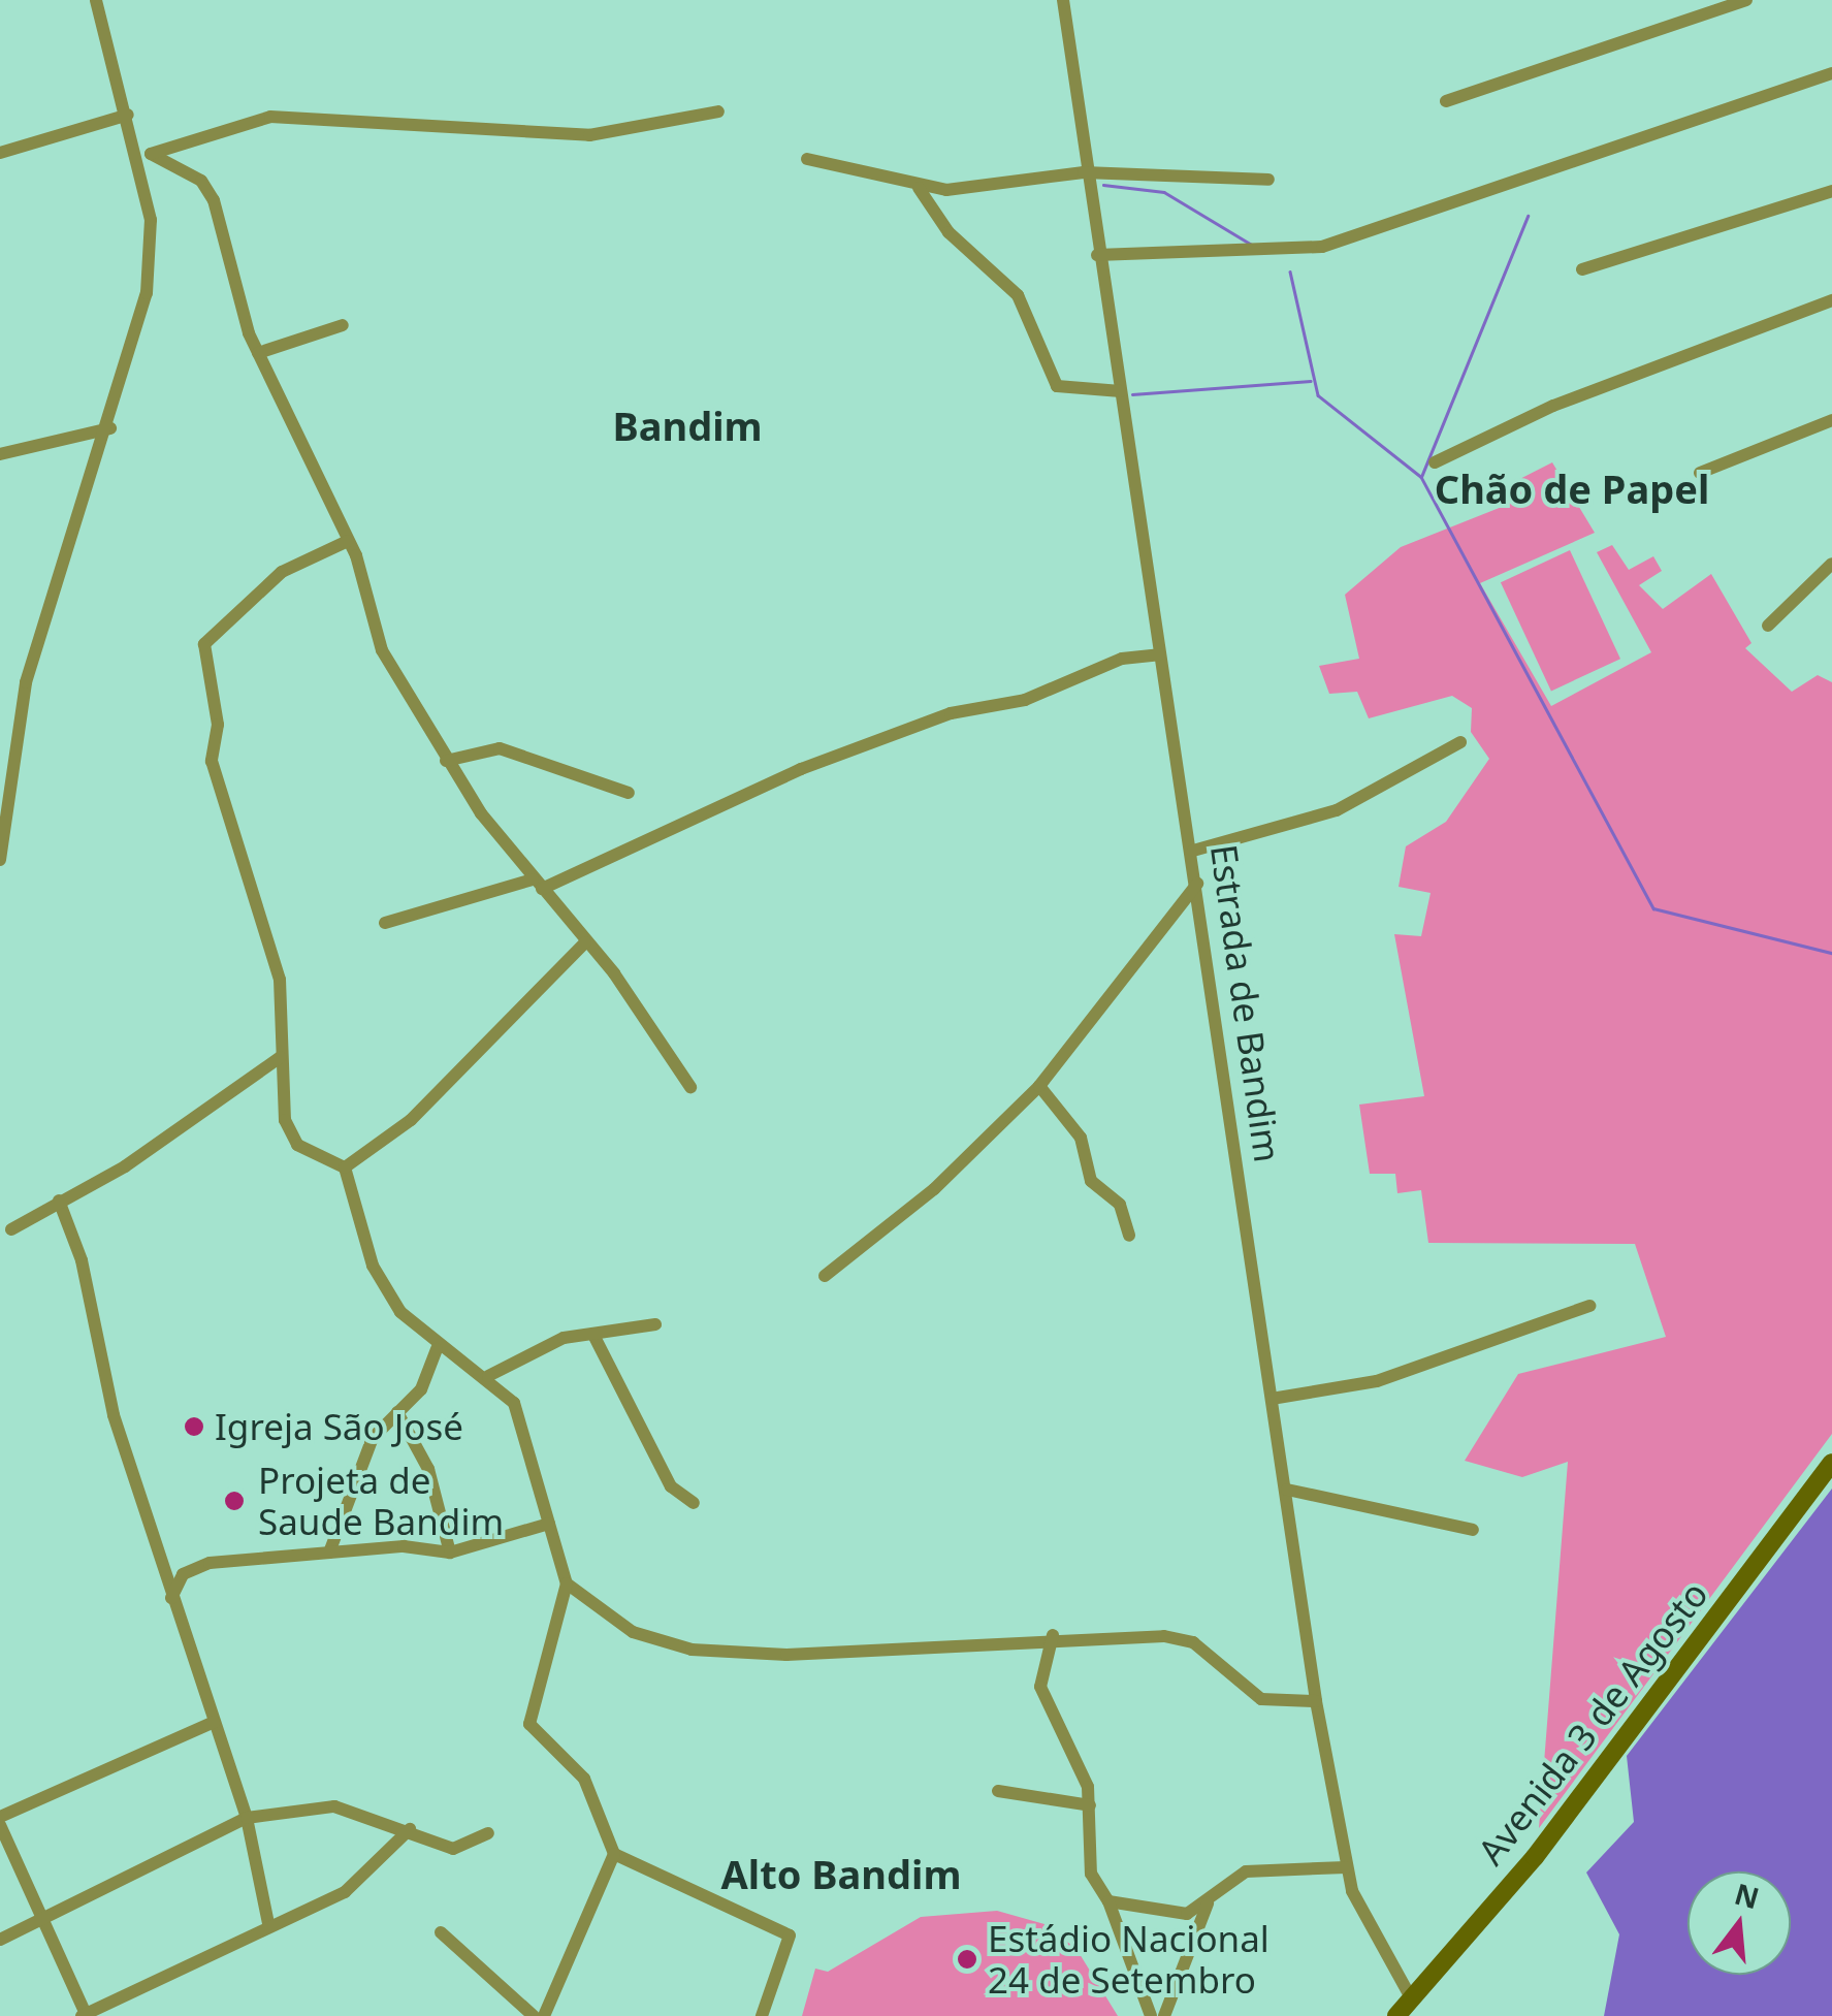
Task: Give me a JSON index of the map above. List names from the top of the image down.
{
  "streets": {
    "street": ["Estrada de Bandim", "Avenida 3 de Agosto"]
  },
  "crossings": [
    ["Estrada de Bandim", "Avenida 3 de Agosto"]
  ],
  "districts": ["Bandim", "Chão de Papel", "Alto Bandim"],
  "places": ["Igreja São José", "Projeta de Saude Bandim", "Estádio Nacional 24 de Setembro"],
  "north": "top"
}
